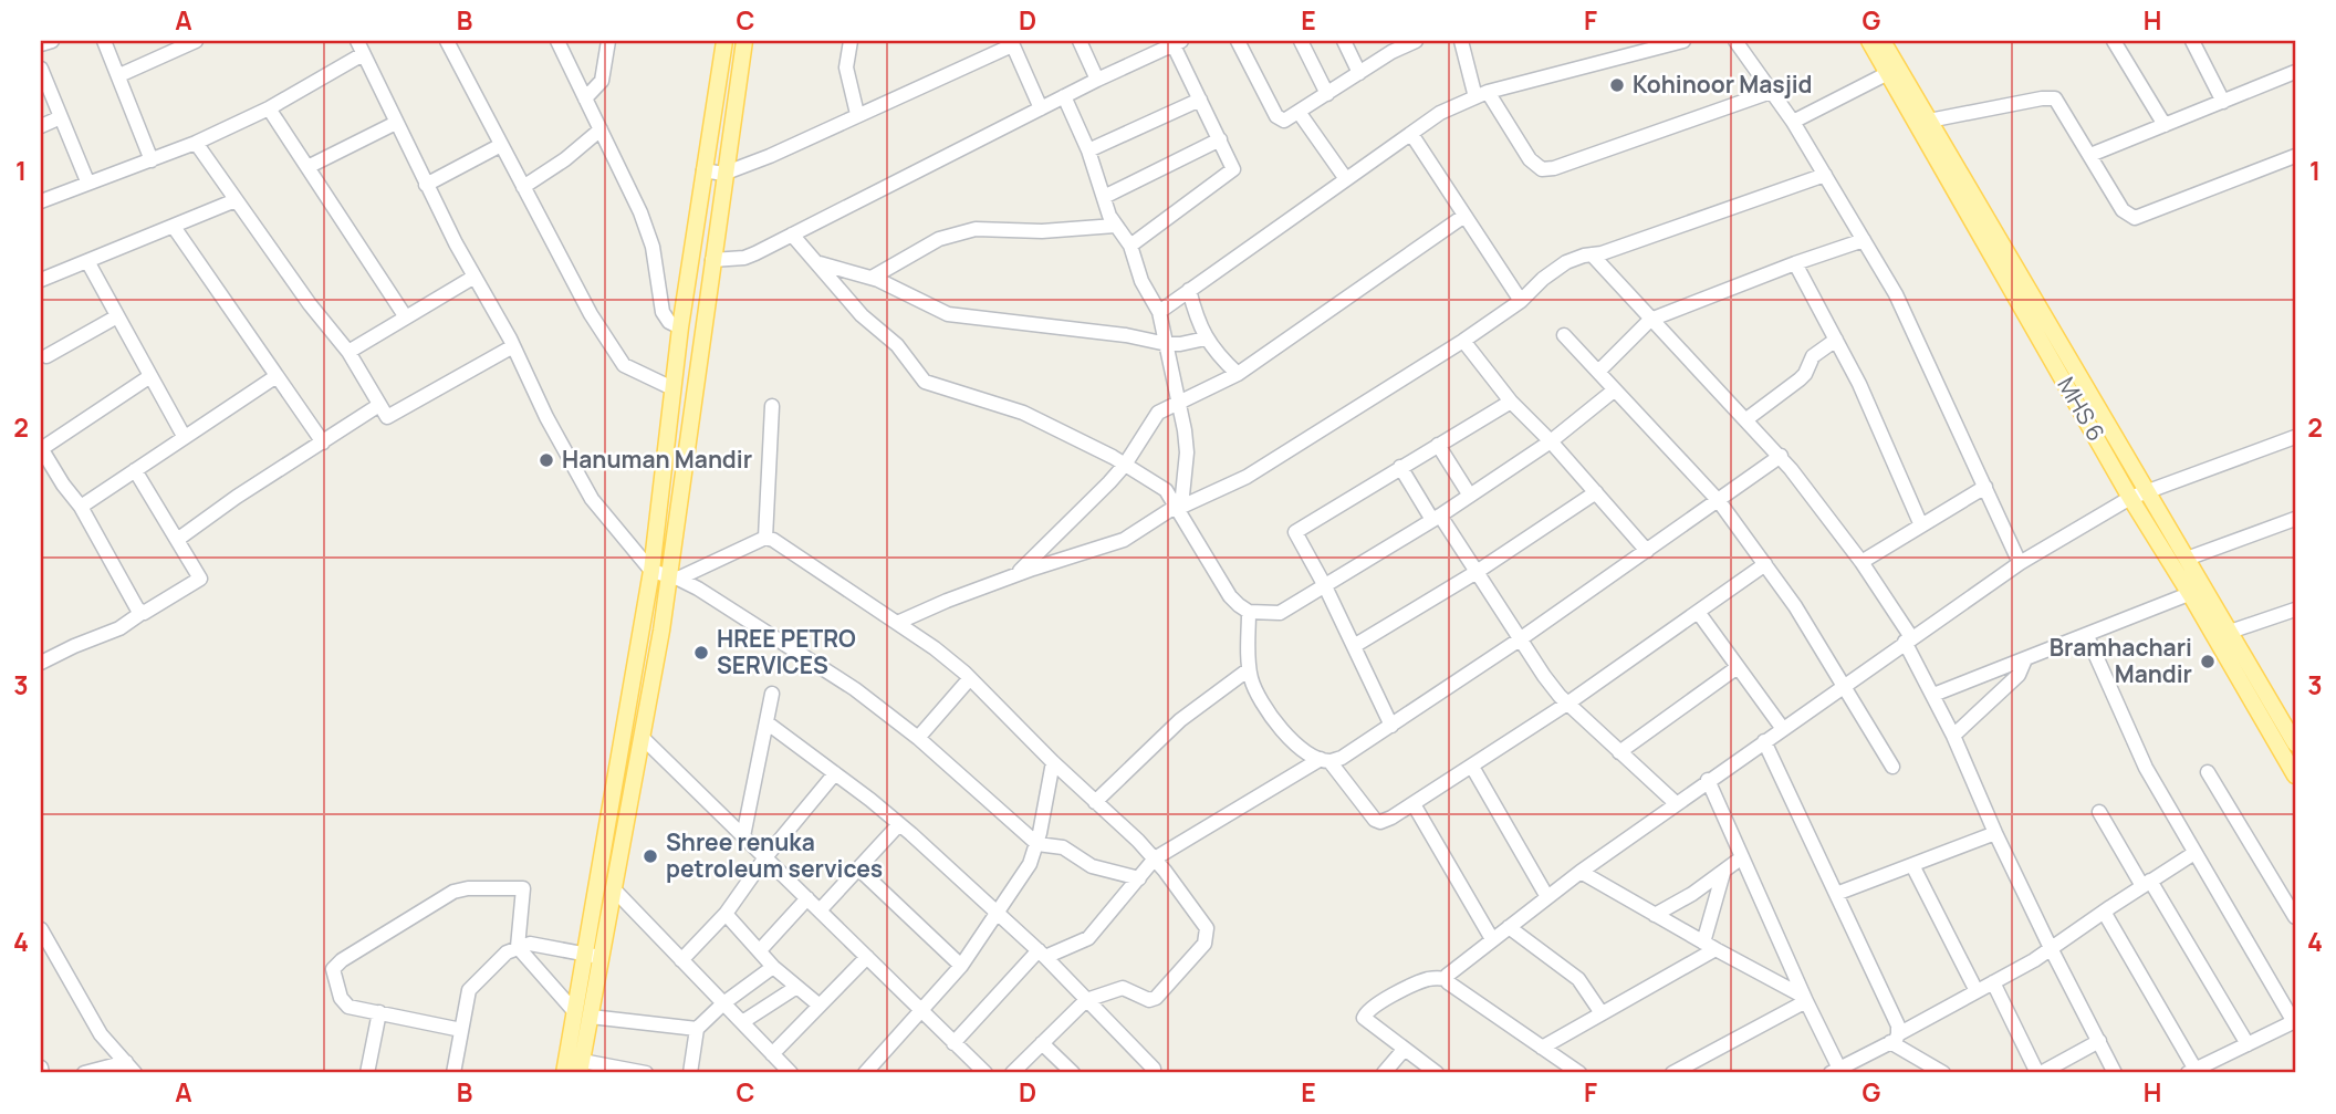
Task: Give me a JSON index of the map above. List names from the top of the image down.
{
  "streets": {
    "main road": ["MHS 6"]
  },
  "places": [
    "Kohinoor Masjid",
    "Hanuman Mandir",
    "HREE PETRO SERVICES",
    "Bramhachari Mandir",
    "Shree renuka petroleum services"
  ],
  "grid": {
    "columns": [
      "A",
      "B",
      "C",
      "D",
      "E",
      "F",
      "G",
      "H"
    ],
    "rows": [
      "1",
      "2",
      "3",
      "4"
    ]
  }
}
